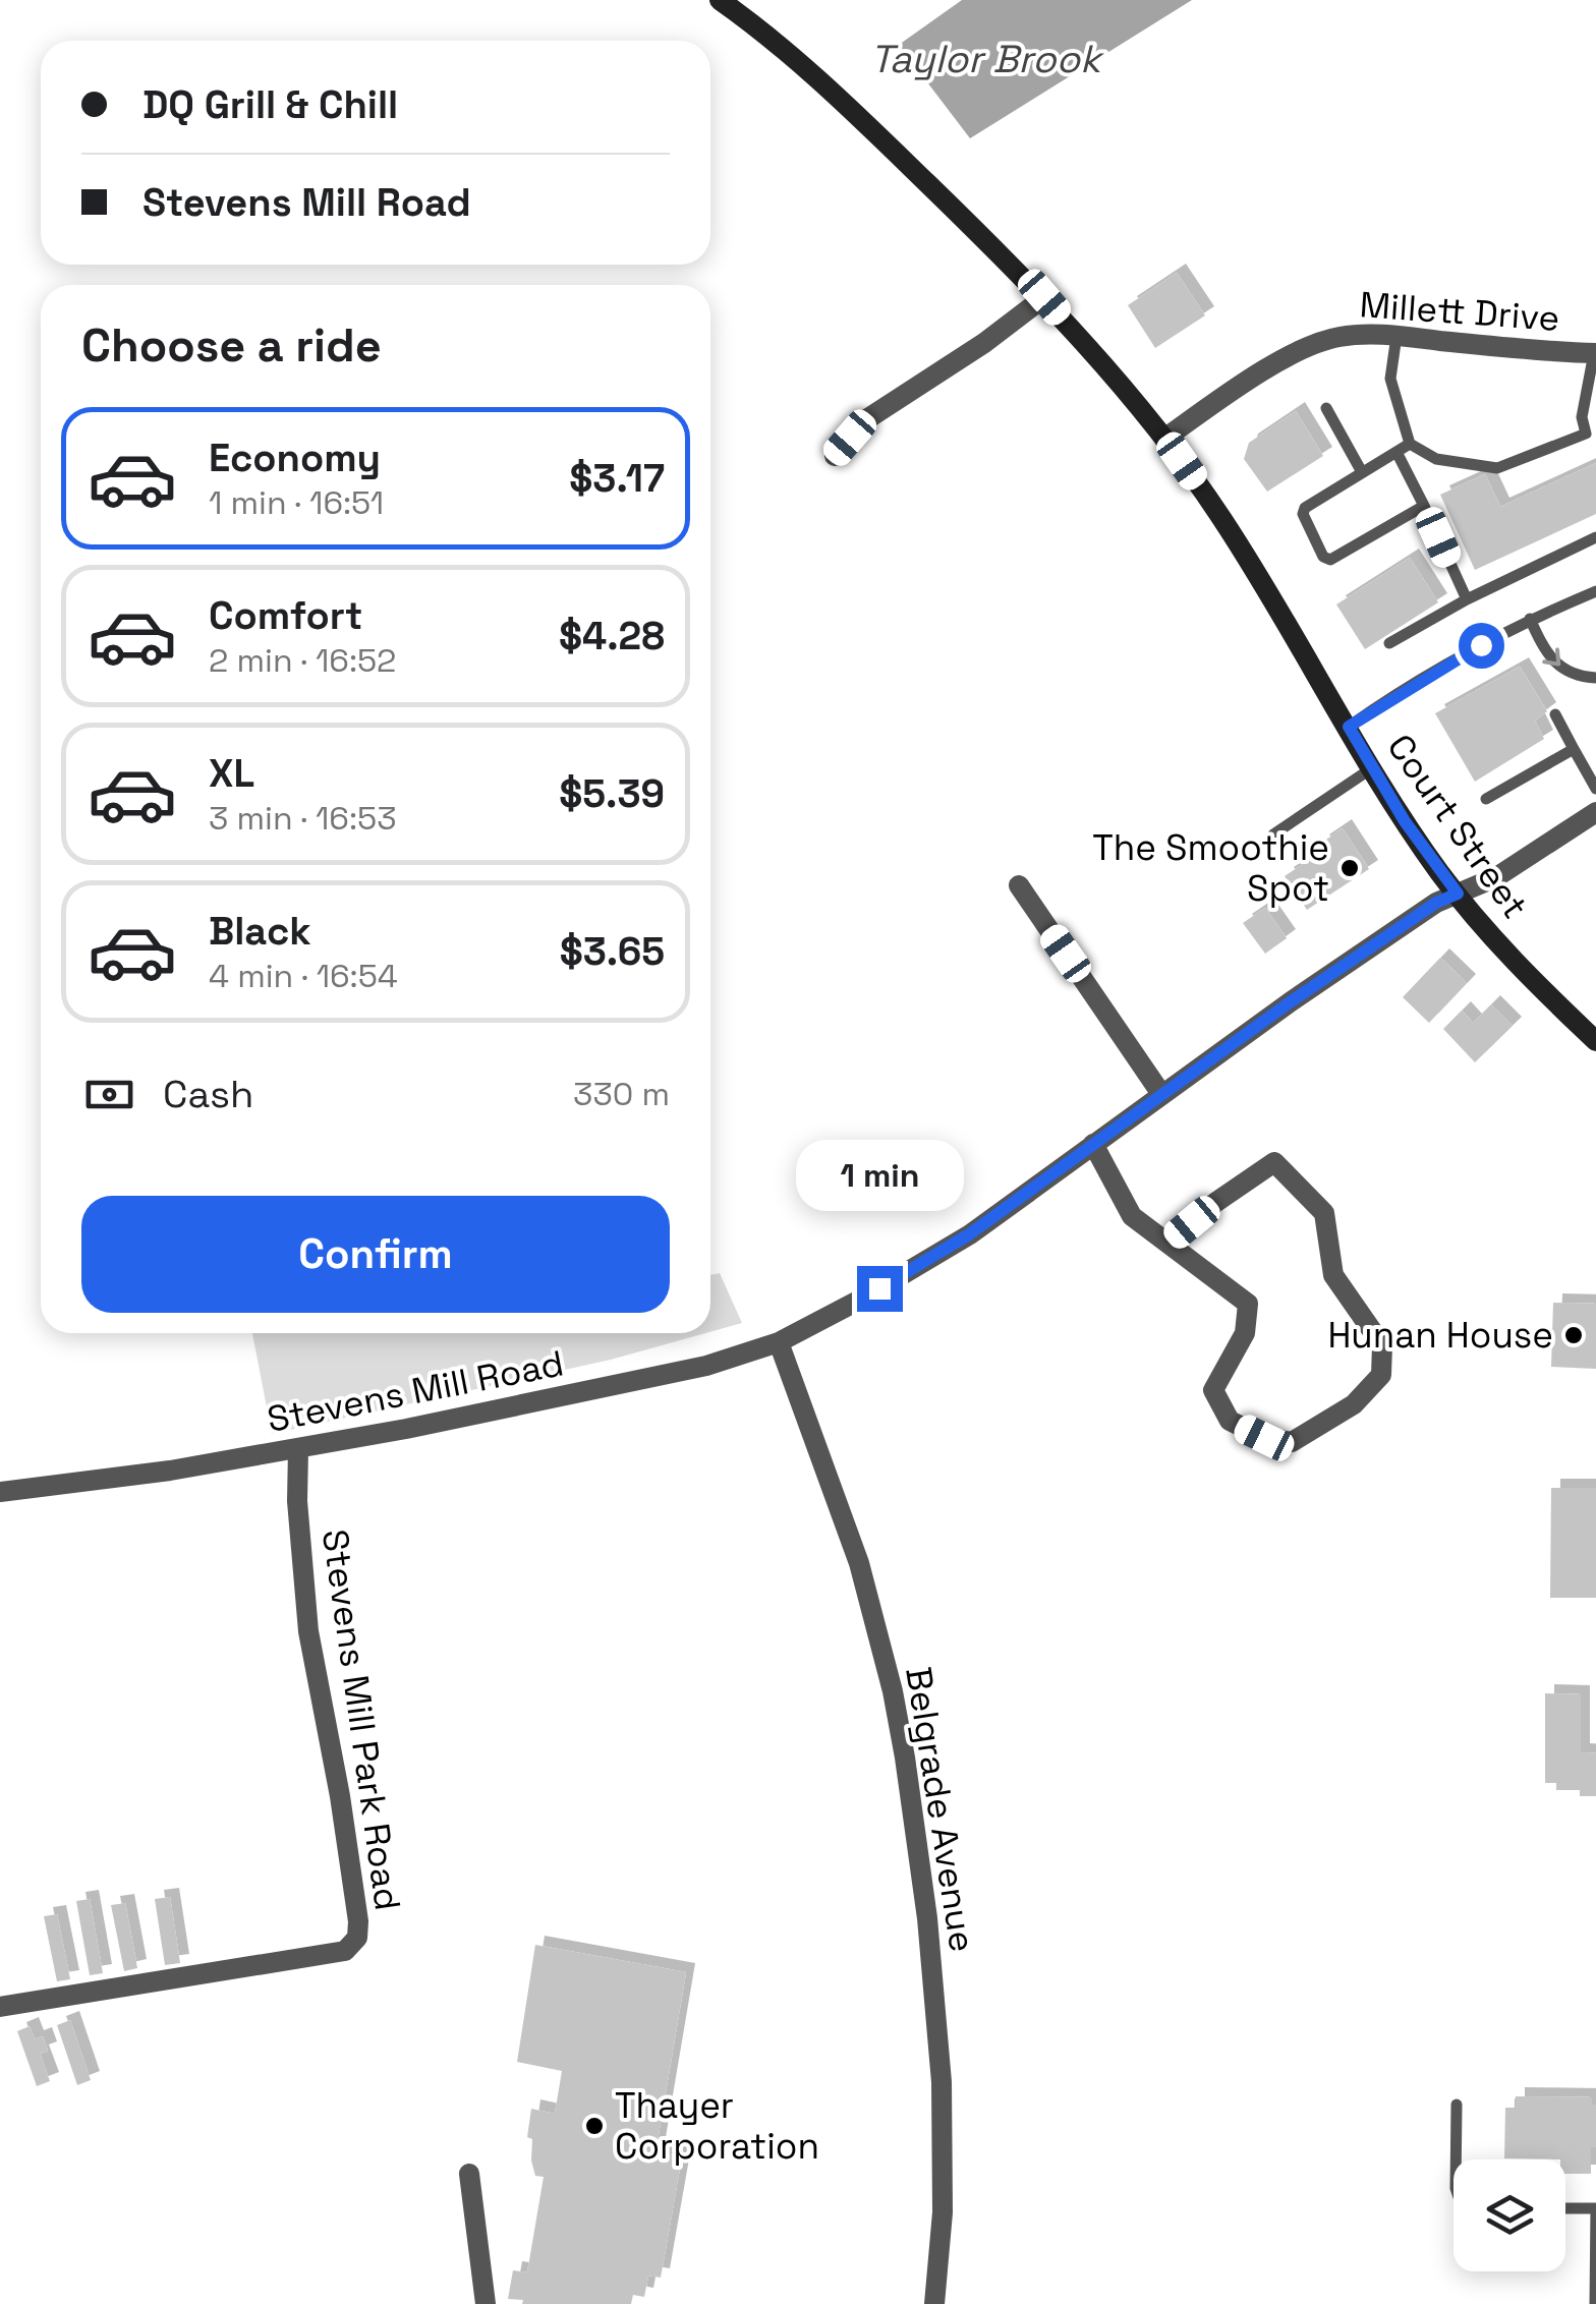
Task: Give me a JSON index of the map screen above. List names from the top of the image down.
{
  "streets": {
    "main road": ["Court Street"],
    "street": [
      "Millett Drive",
      "Stevens Mill Road",
      "Stevens Mill Park Road",
      "Belgrade Avenue"
    ]
  },
  "crossings": [
    ["Millett Drive", "Court Street"],
    ["Court Street", "Stevens Mill Road"],
    ["Stevens Mill Road", "Stevens Mill Park Road"],
    ["Stevens Mill Road", "Belgrade Avenue"]
  ],
  "water": ["Taylor Brook"],
  "places": ["The Smoothie Spot", "Hunan House", "Thayer Corporation"],
  "page": {
    "banner": ["DQ Grill & Chill", "Stevens Mill Road"],
    "heading": "Choose a ride",
    "list": [
      {
        "name": "Economy",
        "note": "1 min · 16:51",
        "value": "$3.17"
      },
      {
        "name": "Comfort",
        "note": "2 min · 16:52",
        "value": "$4.28"
      },
      {
        "name": "XL",
        "note": "3 min · 16:53",
        "value": "$5.39"
      },
      {
        "name": "Black",
        "note": "4 min · 16:54",
        "value": "$3.65"
      }
    ],
    "pay": ["Cash", "330 m"],
    "bubble": "1 min",
    "buttons": "Confirm"
  }
}
